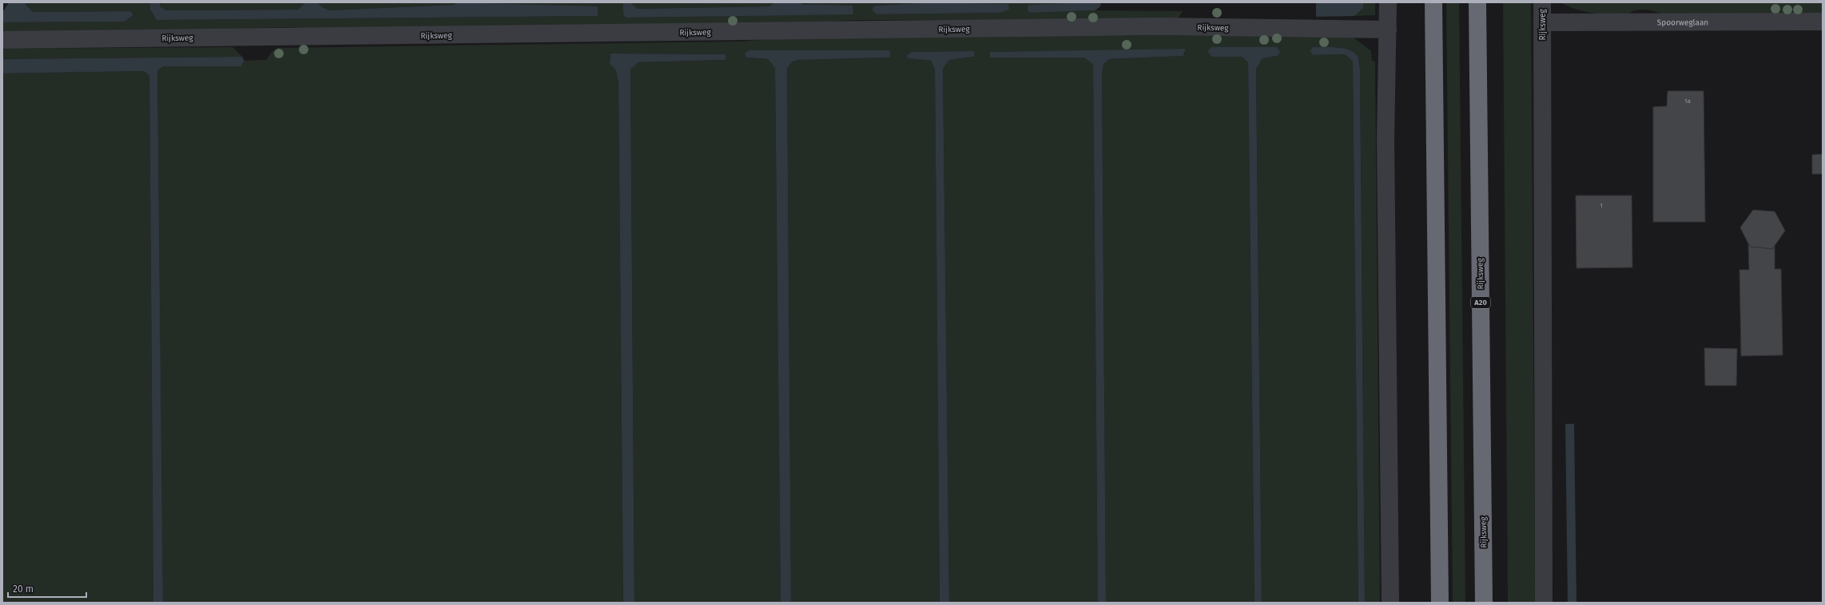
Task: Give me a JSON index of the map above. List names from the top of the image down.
{
  "streets": {
    "highway": ["Rijksweg", "A20"],
    "street": ["Spoorweglaan"]
  },
  "crossings": [
    ["Spoorweglaan", "Rijksweg"]
  ],
  "house_numbers": ["1a", "1"],
  "scale_bar": "20 m"
}
